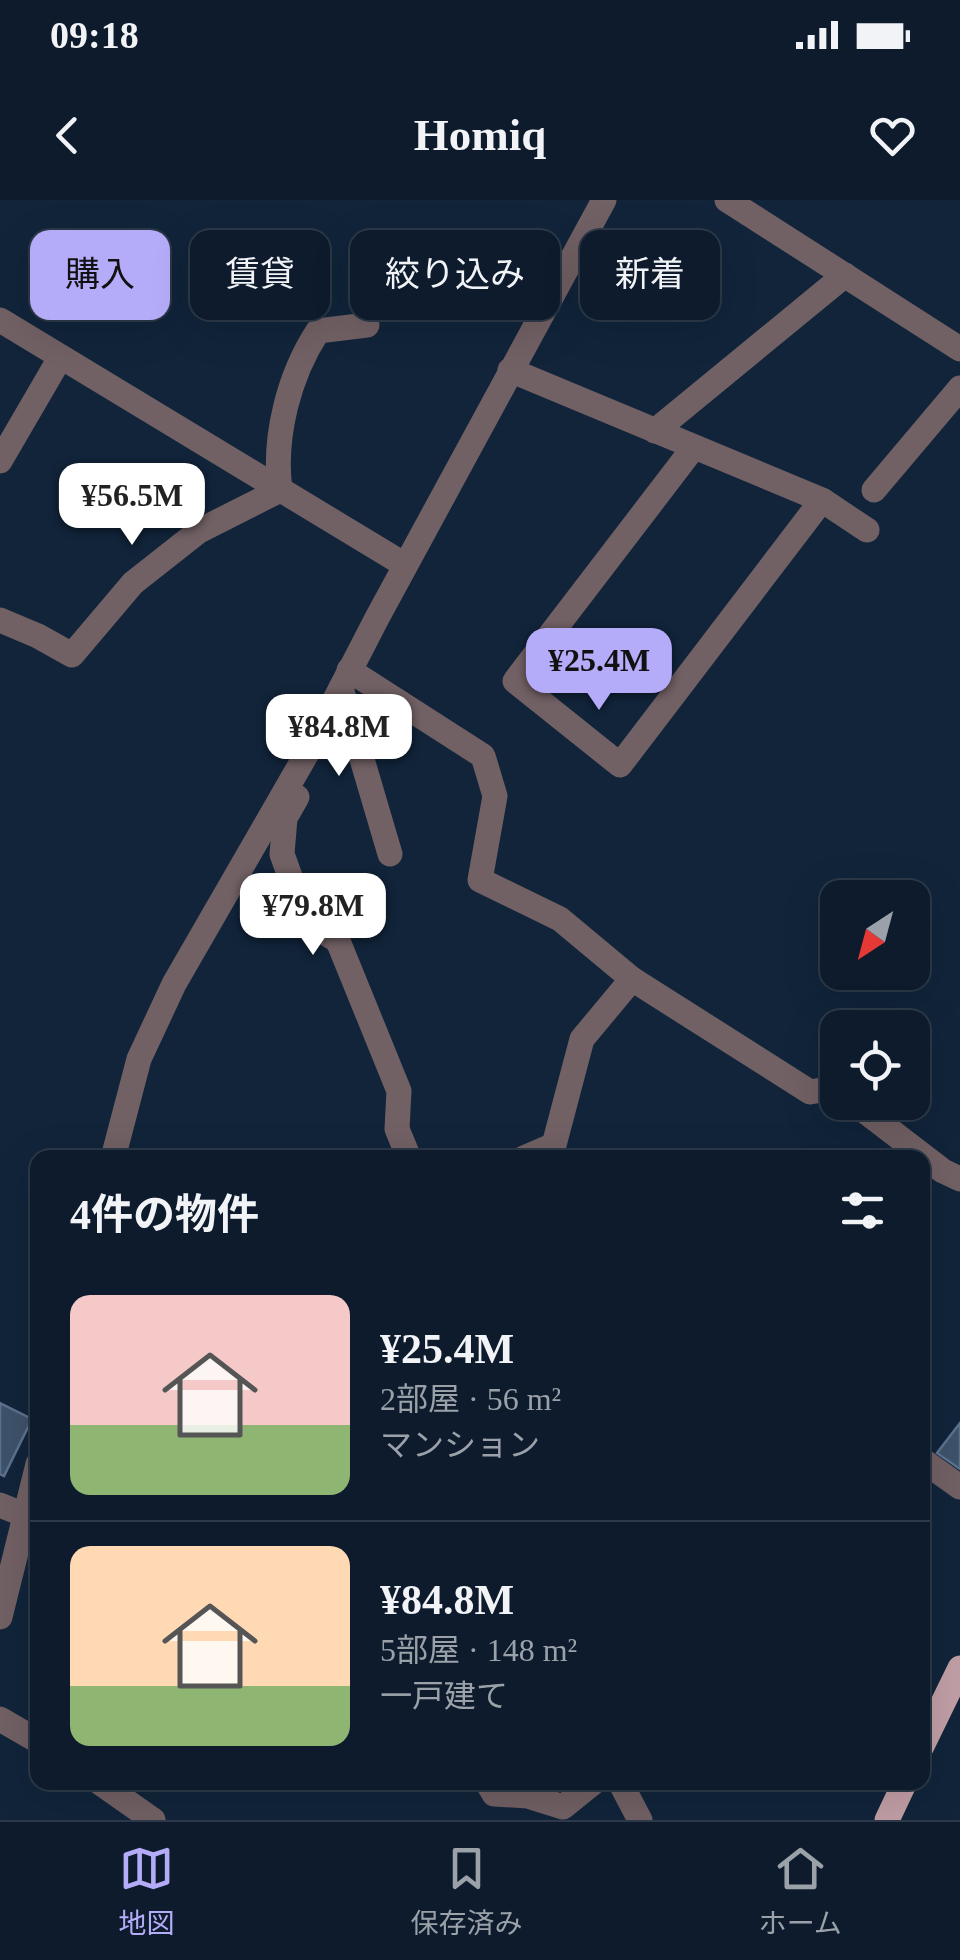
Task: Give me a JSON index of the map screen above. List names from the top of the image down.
{
  "north": "bottom left",
  "page": {
    "status": "09:18",
    "header": "Homiq",
    "chip": [
      "購入",
      "賃貸",
      "絞り込み",
      "新着"
    ],
    "price": [
      "¥56.5M",
      "¥25.4M",
      "¥84.8M",
      "¥79.8M"
    ],
    "heading": "4件の物件",
    "list": [
      {
        "name": "¥25.4M",
        "note": "2部屋 · 56 m² · マンション"
      },
      {
        "name": "¥84.8M",
        "note": "5部屋 · 148 m² · 一戸建て"
      }
    ],
    "tabs": ["地図", "保存済み", "ホーム"]
  }
}
